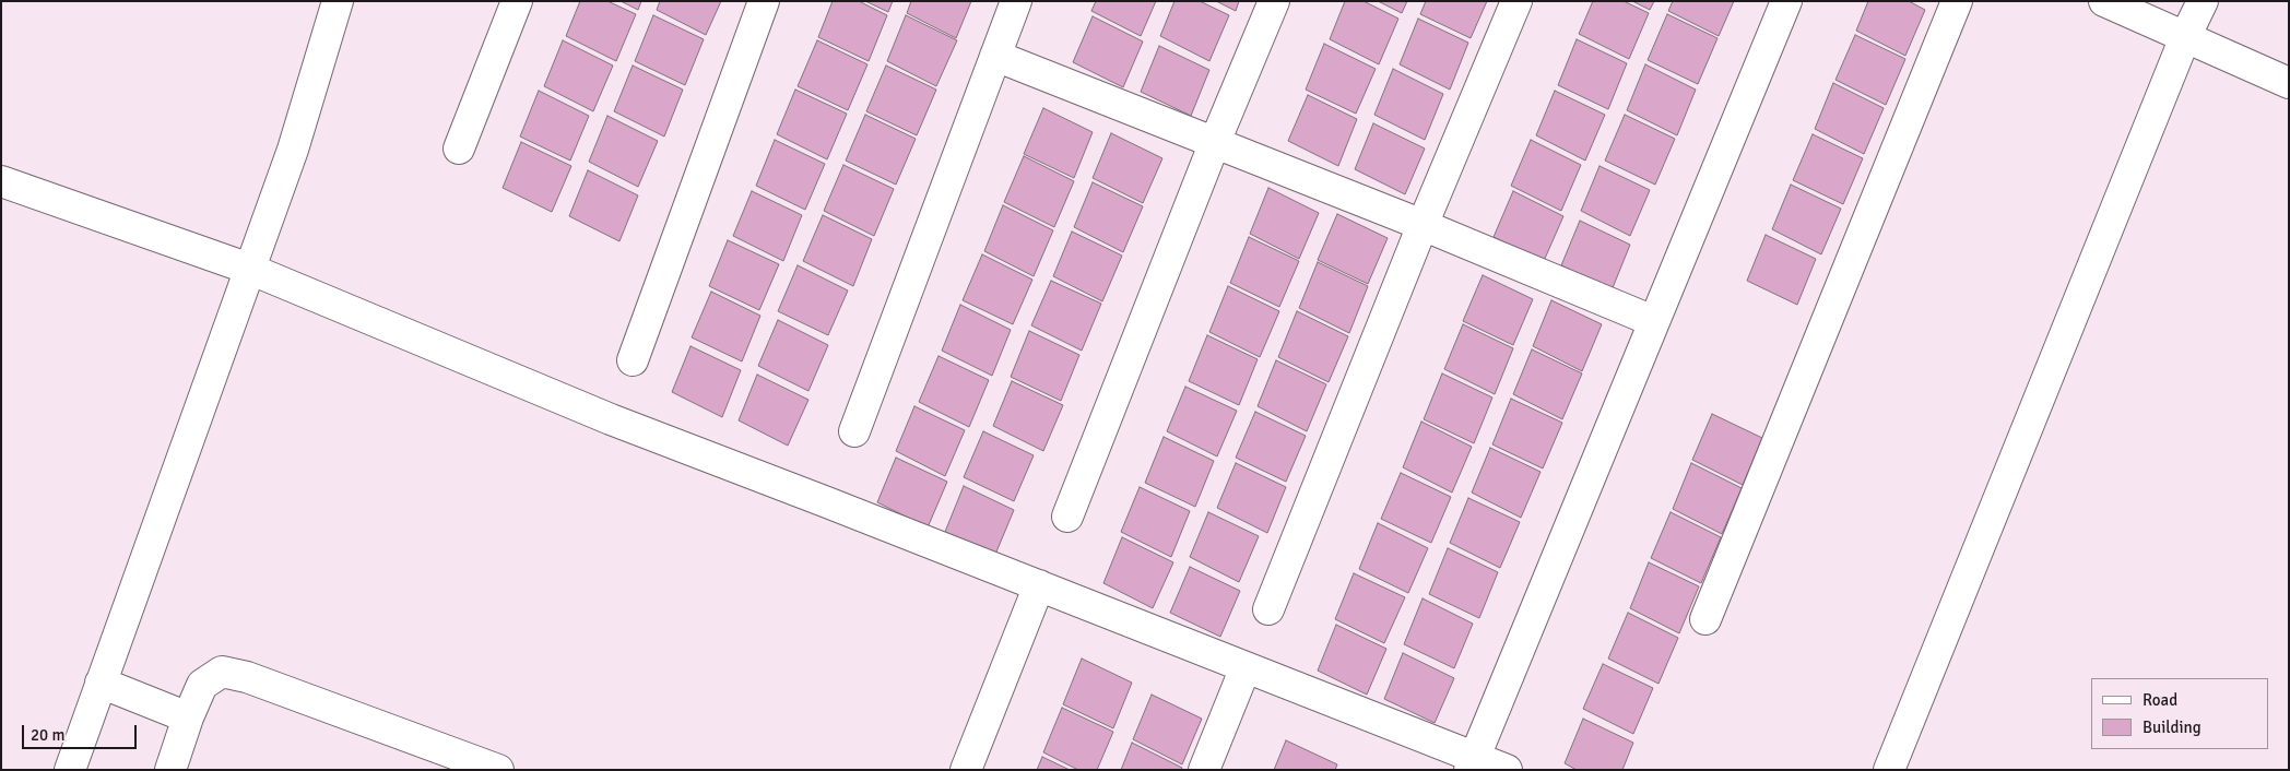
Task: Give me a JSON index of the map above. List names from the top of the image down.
{
  "legend": ["Road", "Building"],
  "scale_bar": "20 m"
}
